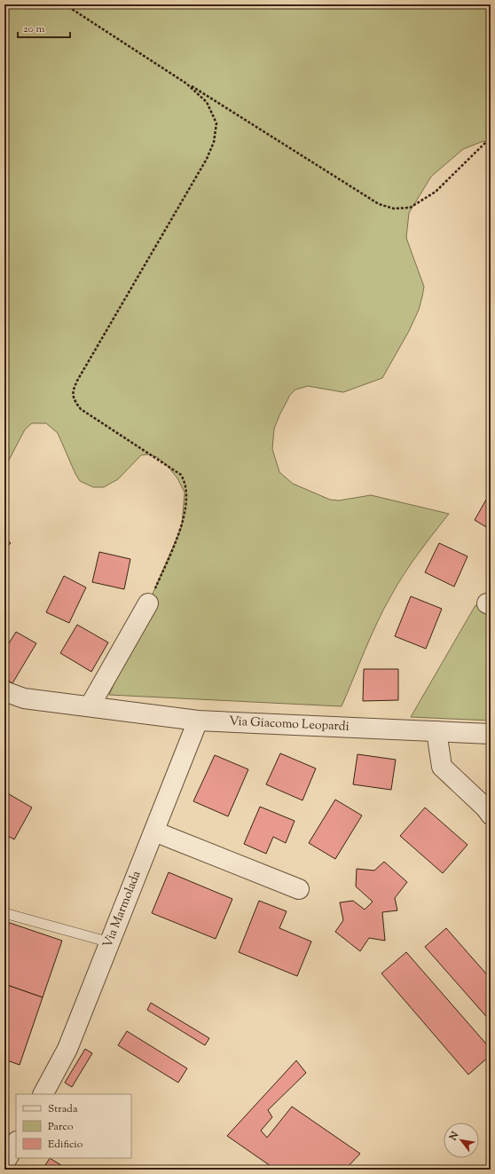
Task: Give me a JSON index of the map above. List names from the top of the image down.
{
  "streets": {
    "street": ["Via Giacomo Leopardi", "Via Marmolada"]
  },
  "crossings": [
    ["Via Giacomo Leopardi", "Via Marmolada"]
  ],
  "legend": ["Strada", "Parco", "Edificio"],
  "scale_bar": "20 m",
  "north": "top left"
}
